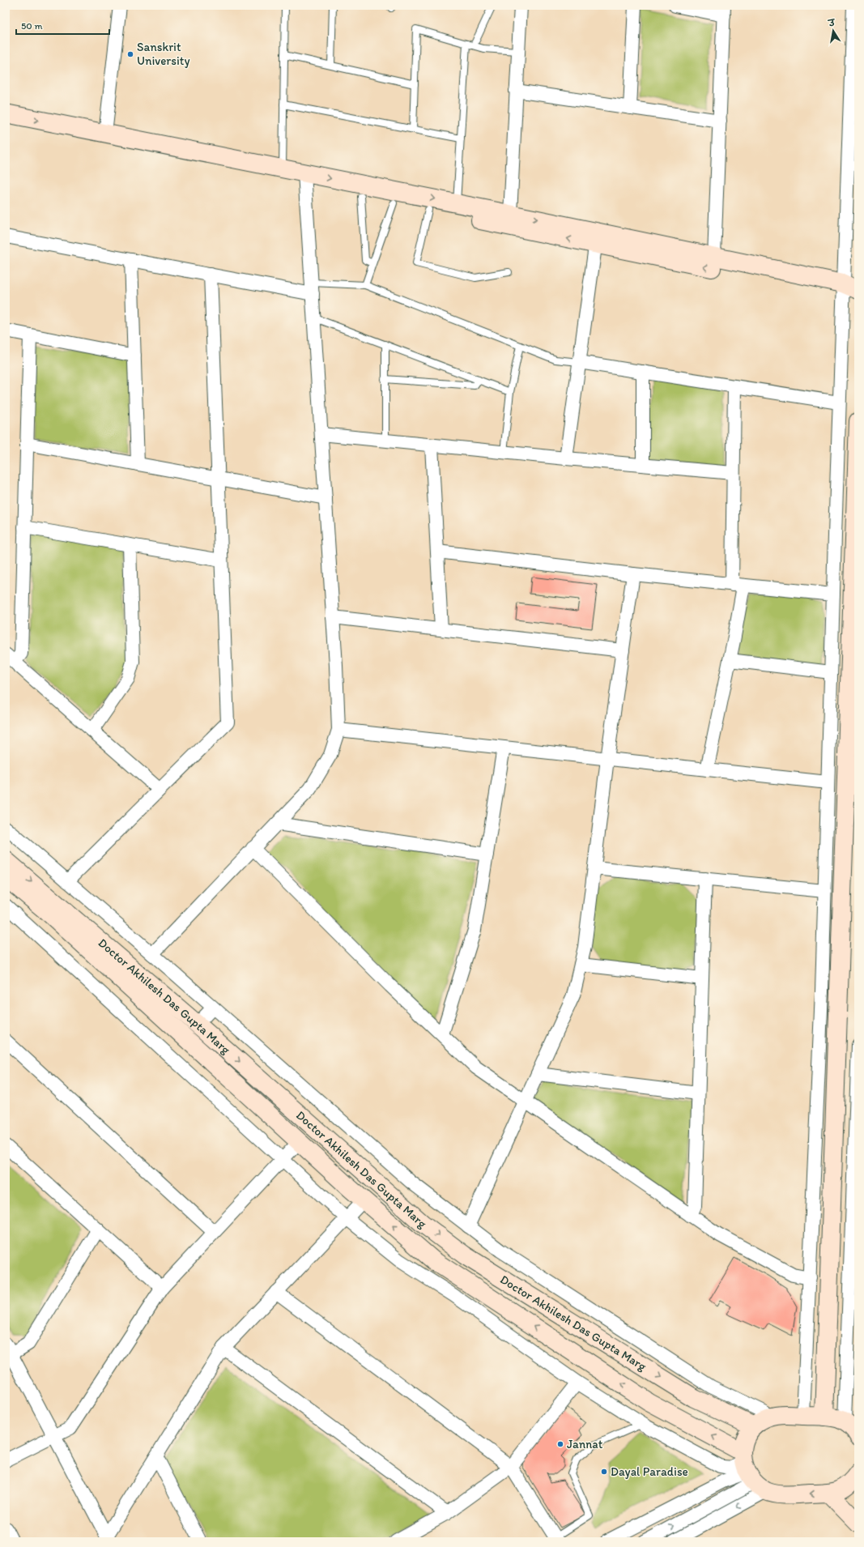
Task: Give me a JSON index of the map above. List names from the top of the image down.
{
  "streets": {
    "street": ["Doctor Akhilesh Das Gupta Marg"]
  },
  "places": ["Sanskrit University", "Jannat", "Dayal Paradise"],
  "scale_bar": "50 m",
  "north": "top"
}
